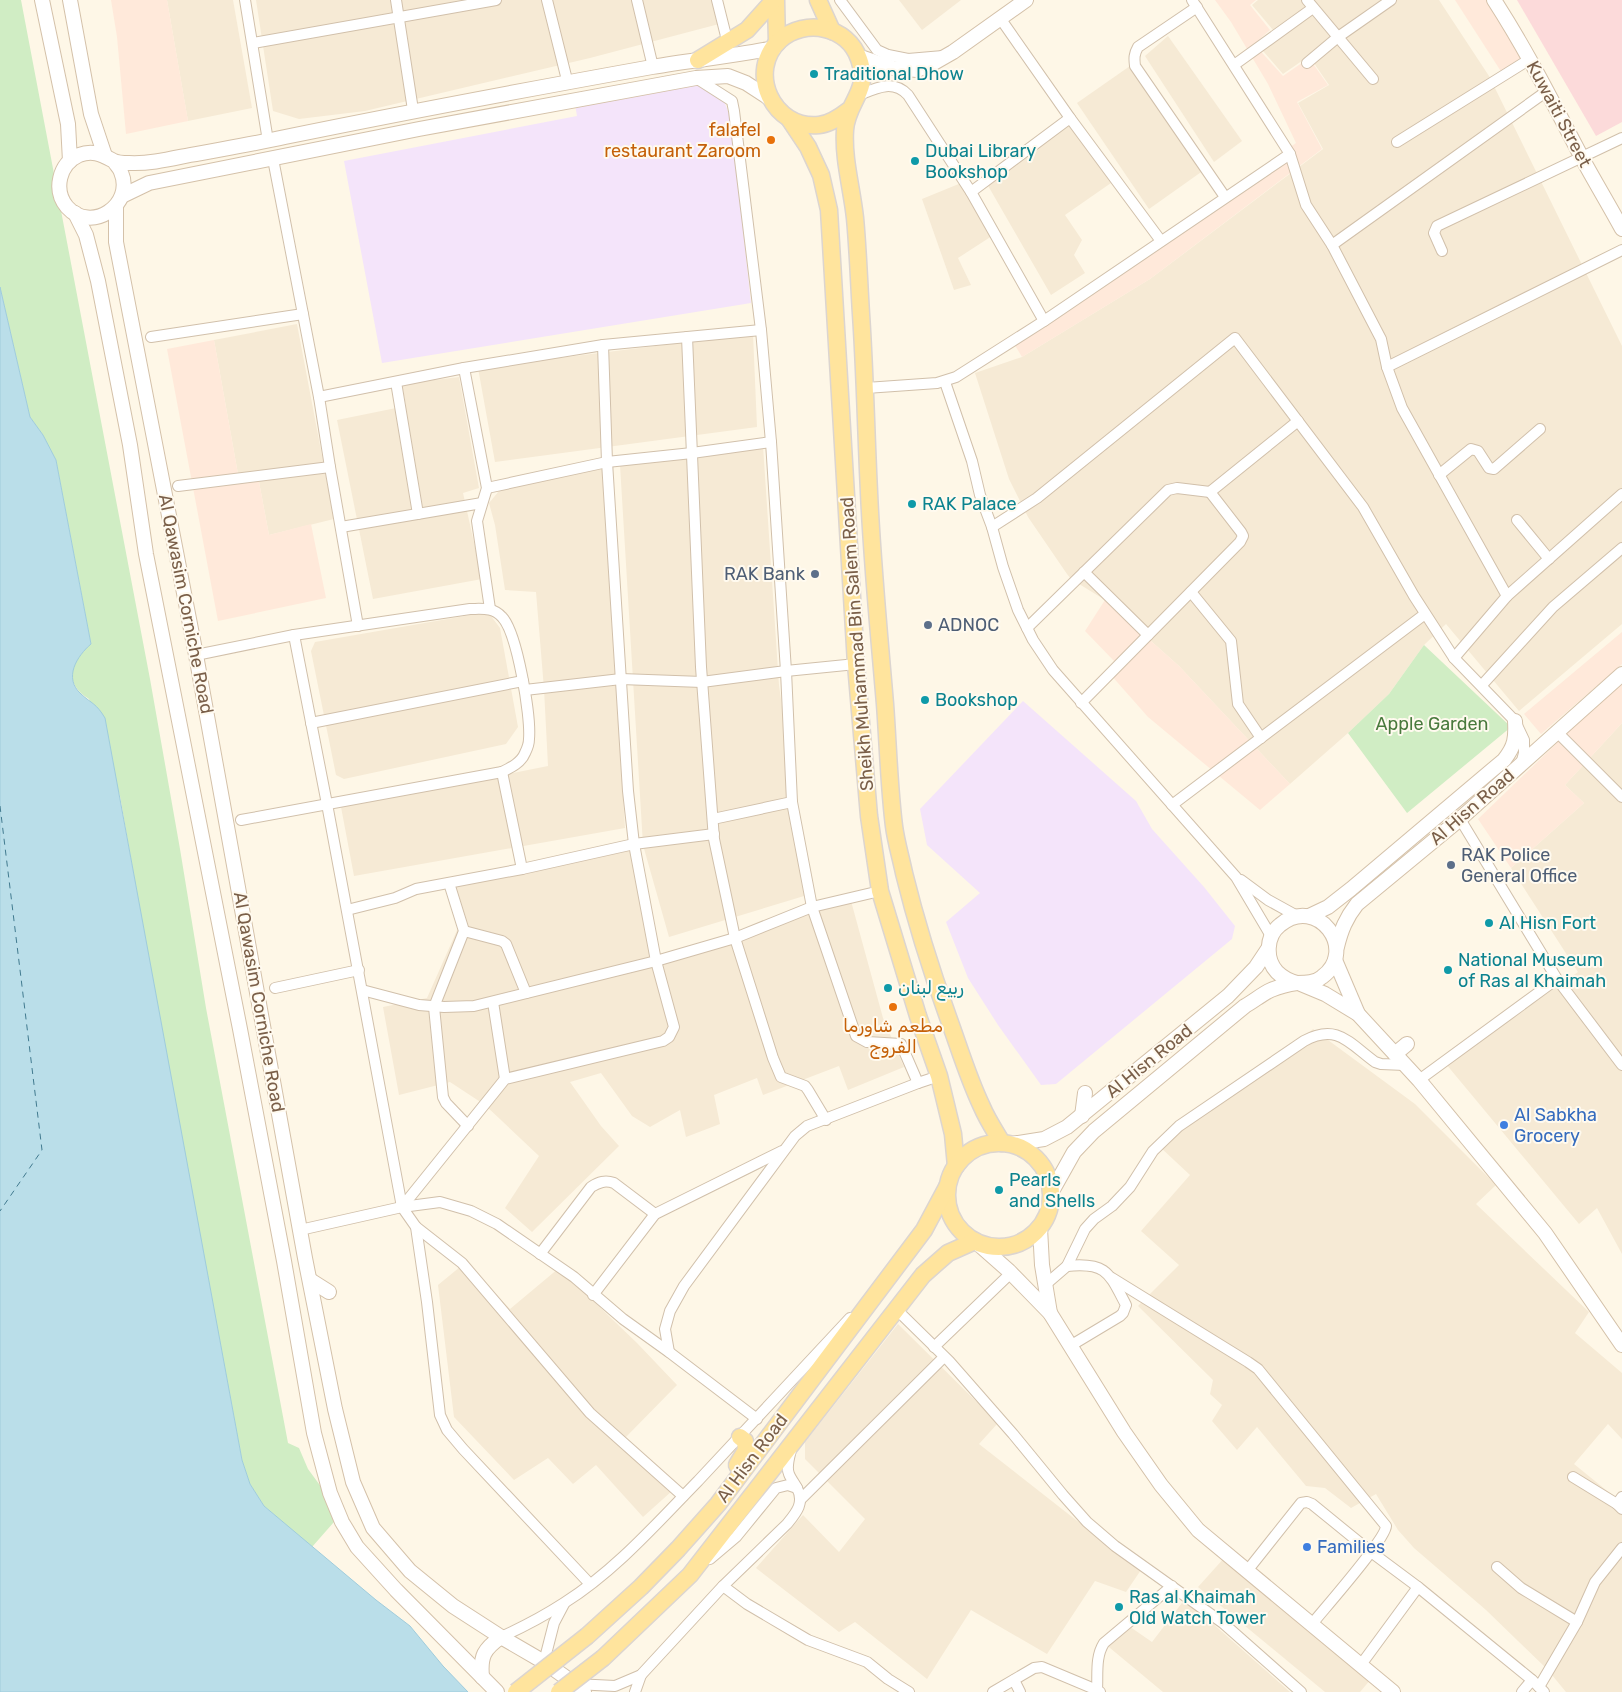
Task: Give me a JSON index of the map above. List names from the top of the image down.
{
  "streets": {
    "main road": ["Sheikh Muhammad Bin Salem Road", "Al Hisn Road"],
    "street": ["Kuwaiti Street", "Al Qawasim Corniche Road"]
  },
  "crossings": [
    ["Sheikh Muhammad Bin Salem Road", "Al Hisn Road"]
  ],
  "parks": ["Apple Garden"],
  "places": [
    "Traditional Dhow",
    "falafel restaurant Zaroom",
    "Dubai Library Bookshop",
    "RAK Palace",
    "RAK Bank",
    "ADNOC",
    "Bookshop",
    "RAK Police General Office",
    "Al Hisn Fort",
    "National Museum of Ras al Khaimah",
    "ربيع لبنان",
    "مطعم شاورما الفروج",
    "Al Sabkha Grocery",
    "Pearls and Shells",
    "Families",
    "Ras al Khaimah Old Watch Tower"
  ]
}
